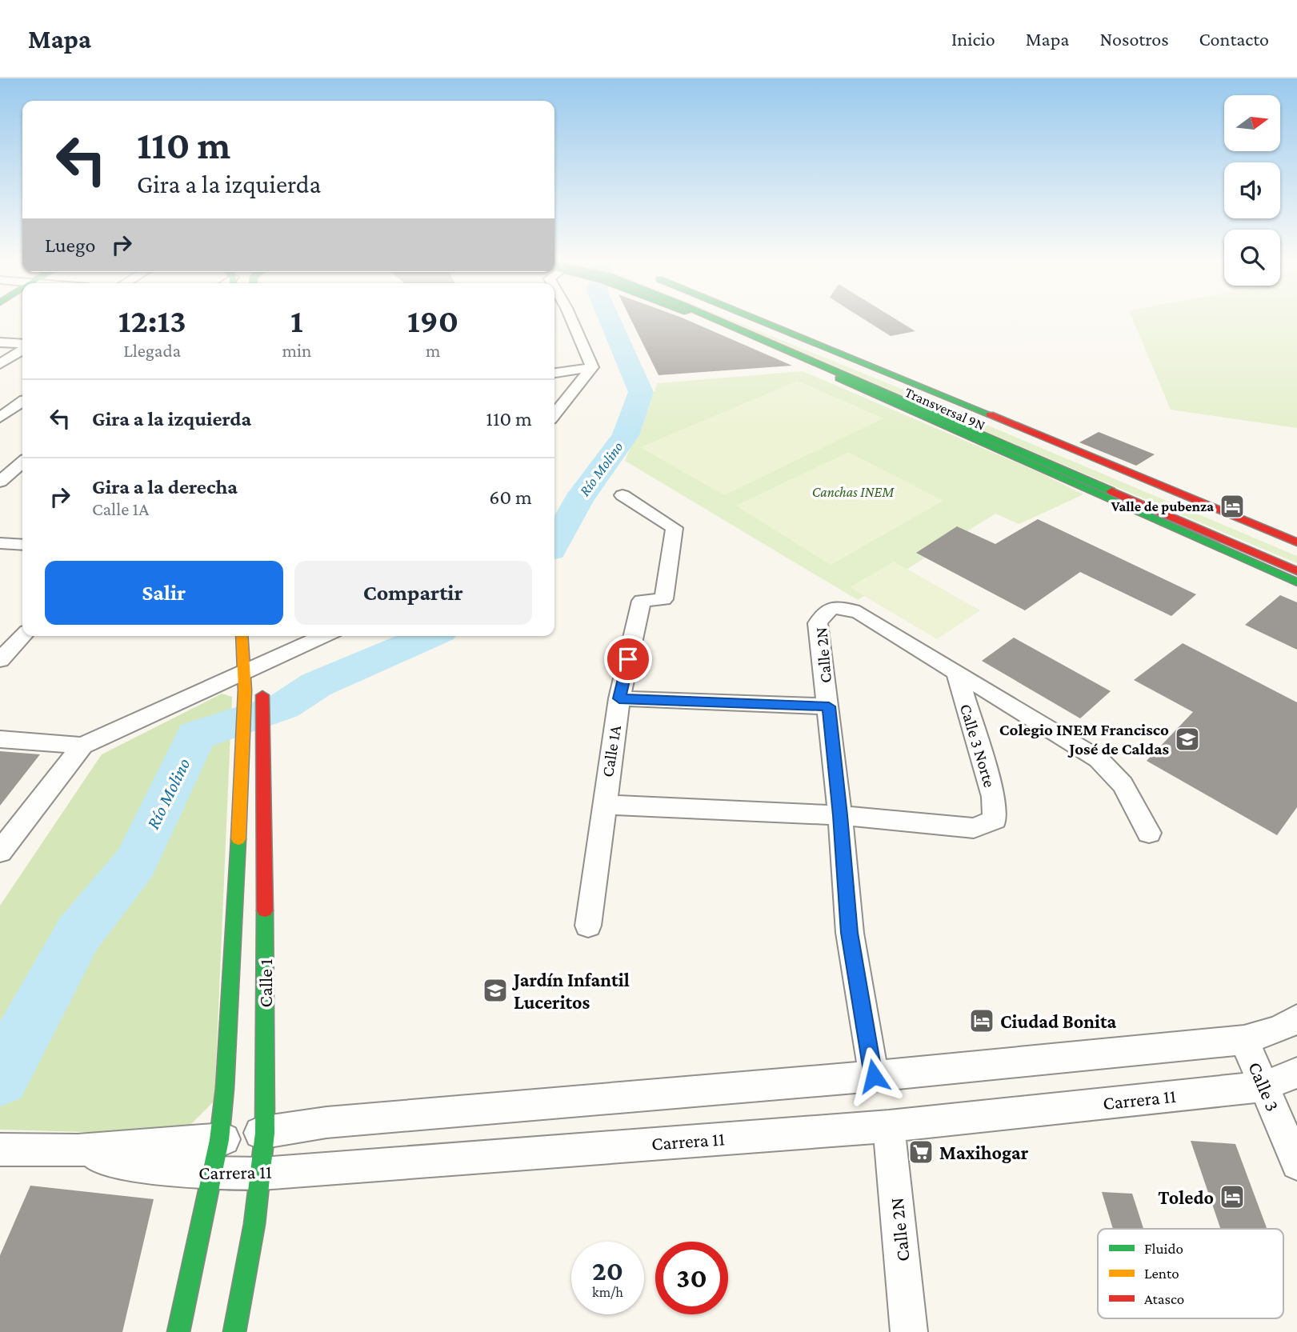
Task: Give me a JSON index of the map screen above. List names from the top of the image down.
{
  "streets": {
    "main road": ["Transversal 9N", "Calle 1"],
    "street": [
      "Calle 2N",
      "Calle 3 Norte",
      "Calle 1A",
      "Calle 3",
      "Carrera 11"
    ]
  },
  "crossings": [
    ["Calle 2N", "Calle 3 Norte"],
    ["Calle 2N", "Carrera 11"],
    ["Calle 1", "Carrera 11"],
    ["Calle 3", "Carrera 11"]
  ],
  "water": ["Río Molino"],
  "parks": ["Canchas INEM"],
  "places": {
    "hotel": ["Valle de pubenza", "Ciudad Bonita", "Toledo"],
    "school or university": ["Colegio INEM Francisco José de Caldas", "Jardín Infantil Luceritos"],
    "supermarket": ["Maxihogar"]
  },
  "legend": ["Fluido", "Lento", "Atasco"],
  "north": "right",
  "page": {
    "header": "Mapa",
    "nav": [
      "Inicio",
      "Mapa",
      "Nosotros",
      "Contacto"
    ],
    "turn": ["110 m", "Gira a la izquierda"],
    "then": "Luego",
    "eta": [
      "12:13",
      "Llegada",
      "1",
      "min",
      "190",
      "m"
    ],
    "list": [
      {
        "name": "Gira a la izquierda",
        "value": "110 m"
      },
      {
        "name": "Gira a la derecha",
        "note": "Calle 1A",
        "value": "60 m"
      }
    ],
    "buttons": ["Salir", "Compartir"],
    "speed": "20 km/h",
    "limit": "30"
  }
}
